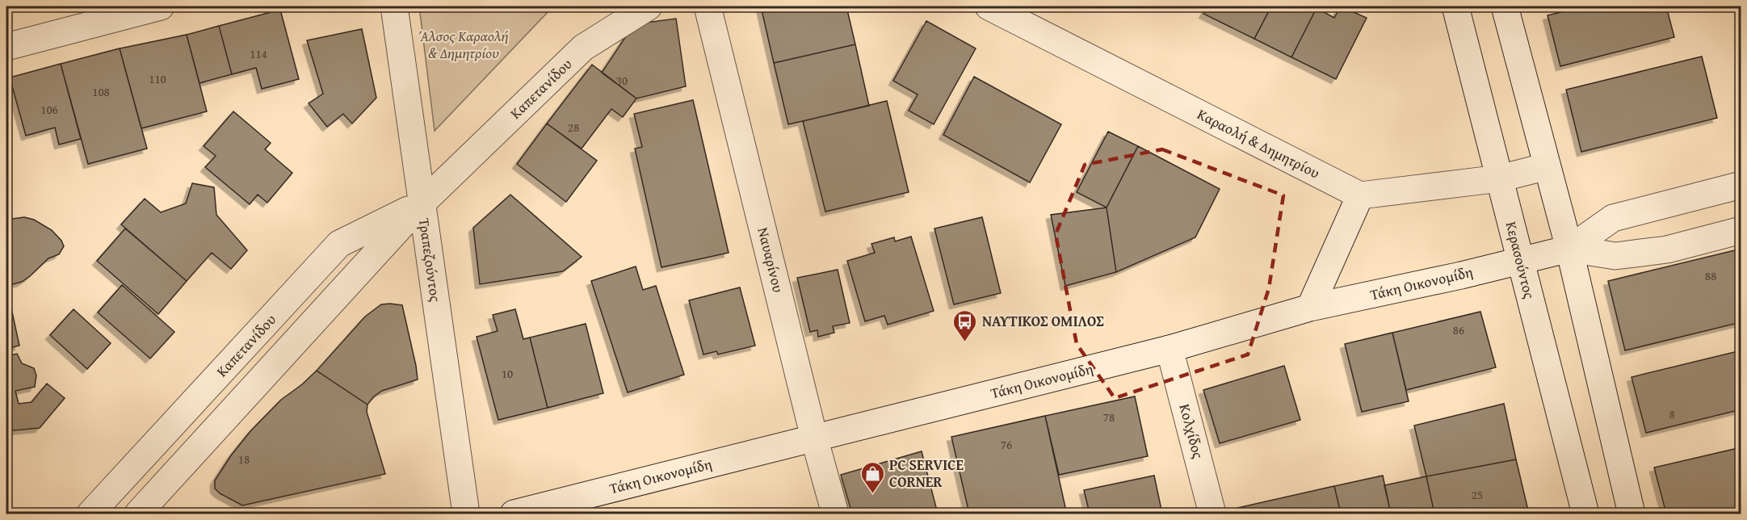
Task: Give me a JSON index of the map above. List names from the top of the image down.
{
  "streets": {
    "street": [
      "Καπετανίδου",
      "Καραολή & Δημητρίου",
      "Τραπεζούντος",
      "Ναυαρίνου",
      "Κερασούντος",
      "Τάκη Οικονομίδη",
      "Κολχίδος"
    ]
  },
  "crossings": [
    ["Καπετανίδου", "Τραπεζούντος"],
    ["Ναυαρίνου", "Τάκη Οικονομίδη"],
    ["Κερασούντος", "Τάκη Οικονομίδη"],
    ["Τάκη Οικονομίδη", "Κολχίδος"]
  ],
  "parks": ["Άλσος Καραολή & Δημητρίου"],
  "places": {
    "bus stop": ["ΝΑΥΤΙΚΟΣ ΟΜΙΛΟΣ"],
    "shop": ["PC SERVICE CORNER"]
  },
  "house_numbers": [
    "114",
    "110",
    "30",
    "108",
    "106",
    "28",
    "88",
    "86",
    "10",
    "8",
    "78",
    "76",
    "18",
    "25"
  ]
}
